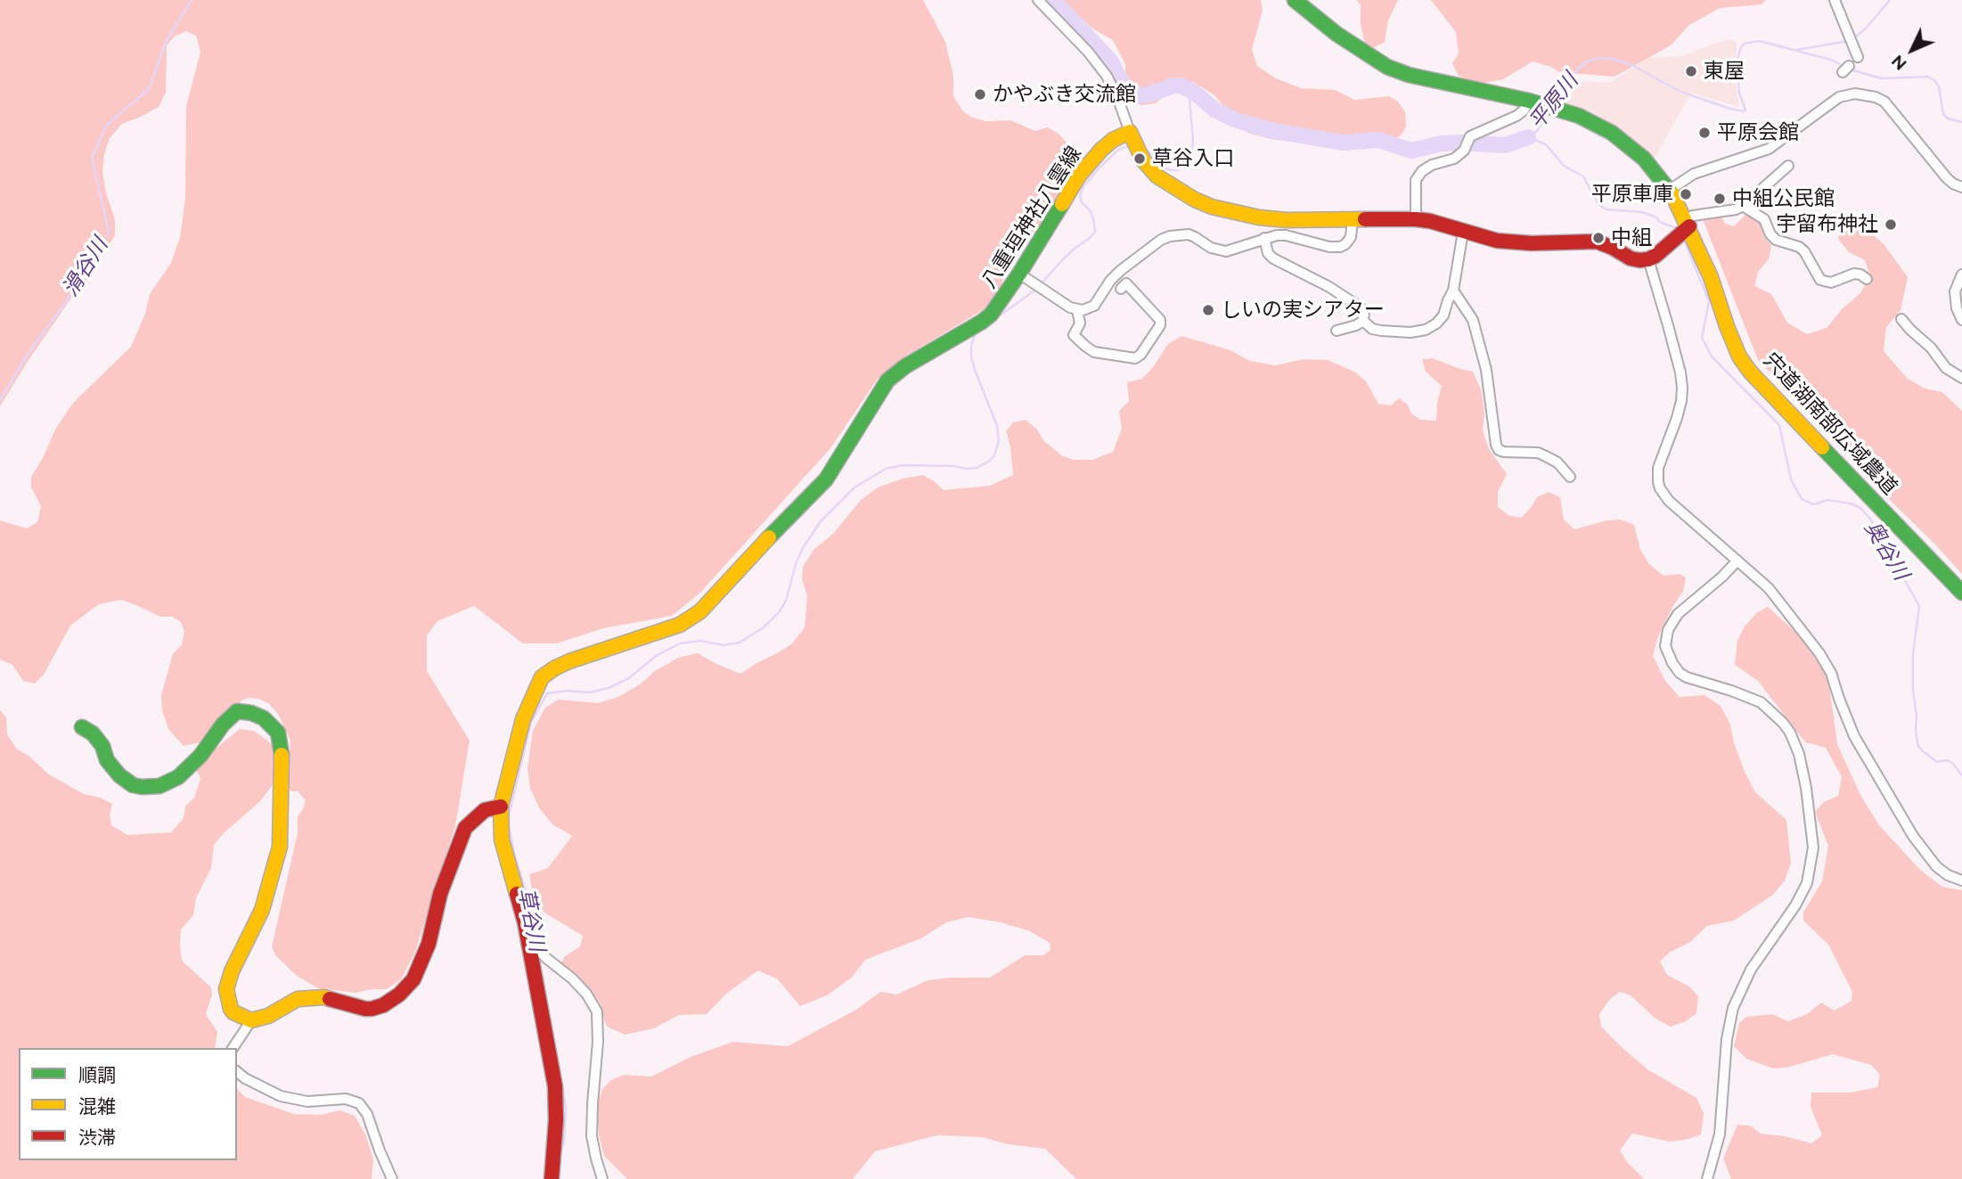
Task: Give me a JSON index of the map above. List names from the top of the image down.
{
  "streets": {
    "main road": ["八重垣神社八雲線", "宍道湖南部広域農道"]
  },
  "water": [
    "平原川",
    "滑谷川",
    "奥谷川",
    "草谷川"
  ],
  "places": [
    "東屋",
    "かやぶき交流館",
    "平原会館",
    "草谷入口",
    "平原車庫",
    "中組公民館",
    "宇留布神社",
    "中組",
    "しいの実シアター"
  ],
  "legend": ["順調", "混雑", "渋滞"],
  "north": "bottom left"
}
